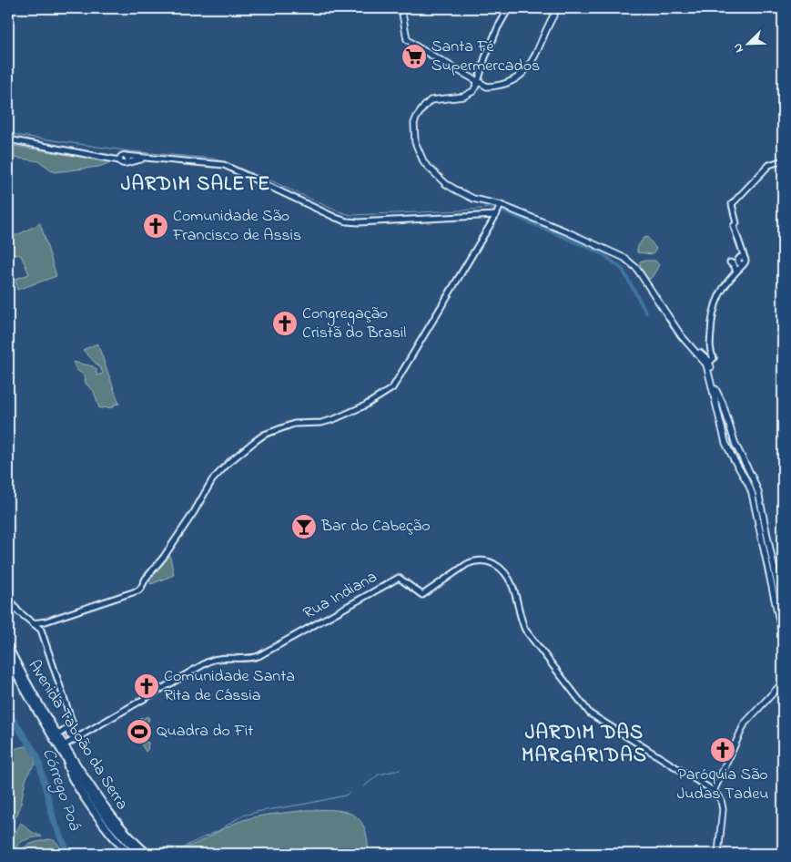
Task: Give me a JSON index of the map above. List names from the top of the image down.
{
  "streets": {
    "highway": ["Avenida Taboão da Serra"],
    "street": ["Rua Indiana"]
  },
  "crossings": [
    ["Rua Indiana", "Avenida Taboão da Serra"]
  ],
  "districts": ["JARDIM SALETE", "JARDIM DAS MARGARIDAS"],
  "water": ["Córrego Poá"],
  "places": {
    "supermarket": ["Santa Fé Supermercados"],
    "church": [
      "Comunidade São Francisco de Assis",
      "Congregação Cristã do Brasil",
      "Comunidade Santa Rita de Cássia",
      "Paróquia São Judas Tadeu"
    ],
    "bar": ["Bar do Cabeção"],
    "sports": ["Quadra do Fit"]
  },
  "north": "bottom left"
}
